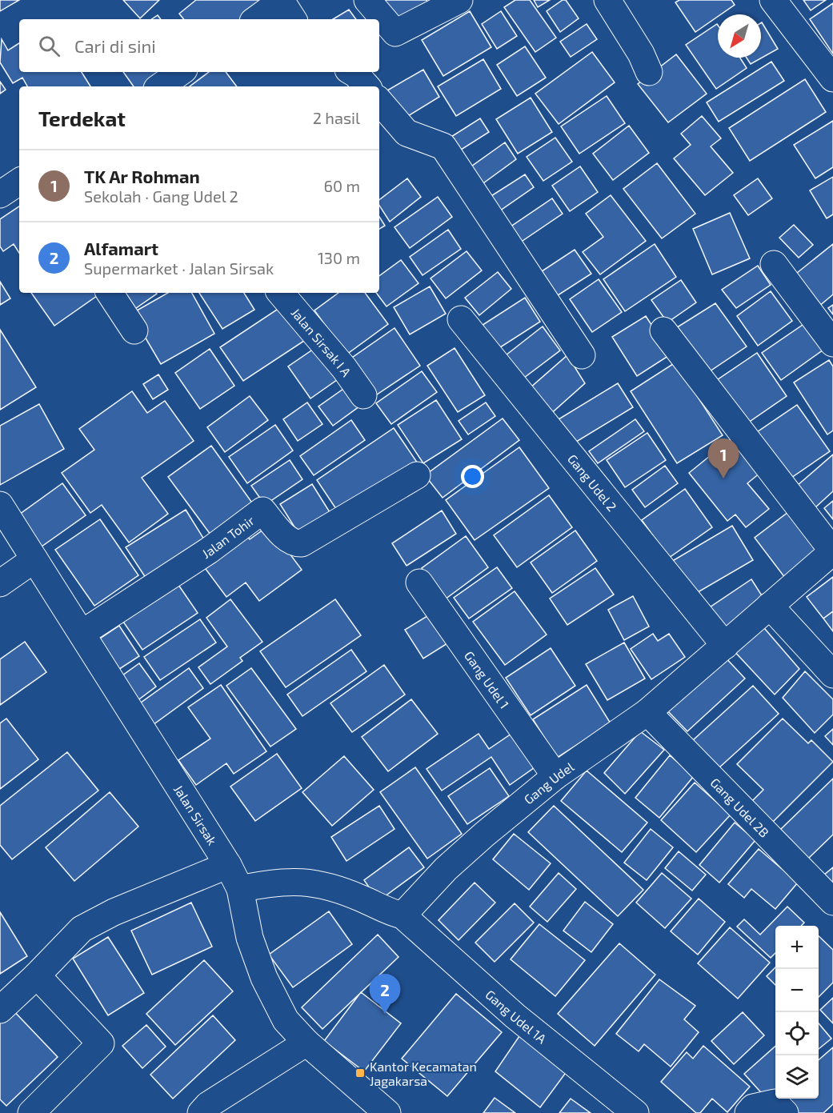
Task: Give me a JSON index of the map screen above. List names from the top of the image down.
{
  "streets": {
    "street": [
      "Jalan Sirsak I A",
      "Gang Udel 2",
      "Jalan Tohir",
      "Gang Udel 1",
      "Gang Udel",
      "Gang Udel 2B",
      "Jalan Sirsak",
      "Gang Udel 1A"
    ]
  },
  "crossings": [
    ["Gang Udel 2", "Gang Udel"],
    ["Jalan Tohir", "Jalan Sirsak"],
    ["Gang Udel 1", "Gang Udel"],
    ["Gang Udel", "Gang Udel 2B"],
    ["Gang Udel", "Gang Udel 1A"]
  ],
  "places": {
    "transit": ["Kantor Kecamatan Jagakarsa"]
  },
  "north": "bottom left",
  "page": {
    "search": "Cari di sini",
    "heading": ["Terdekat", "2 hasil"],
    "list": [
      {
        "mark": "1",
        "name": "TK Ar Rohman",
        "note": "Sekolah · Gang Udel 2",
        "value": "60 m"
      },
      {
        "mark": "2",
        "name": "Alfamart",
        "note": "Supermarket · Jalan Sirsak",
        "value": "130 m"
      }
    ],
    "pins": ["1", "2"],
    "map_buttons": ["+", "−"]
  }
}
